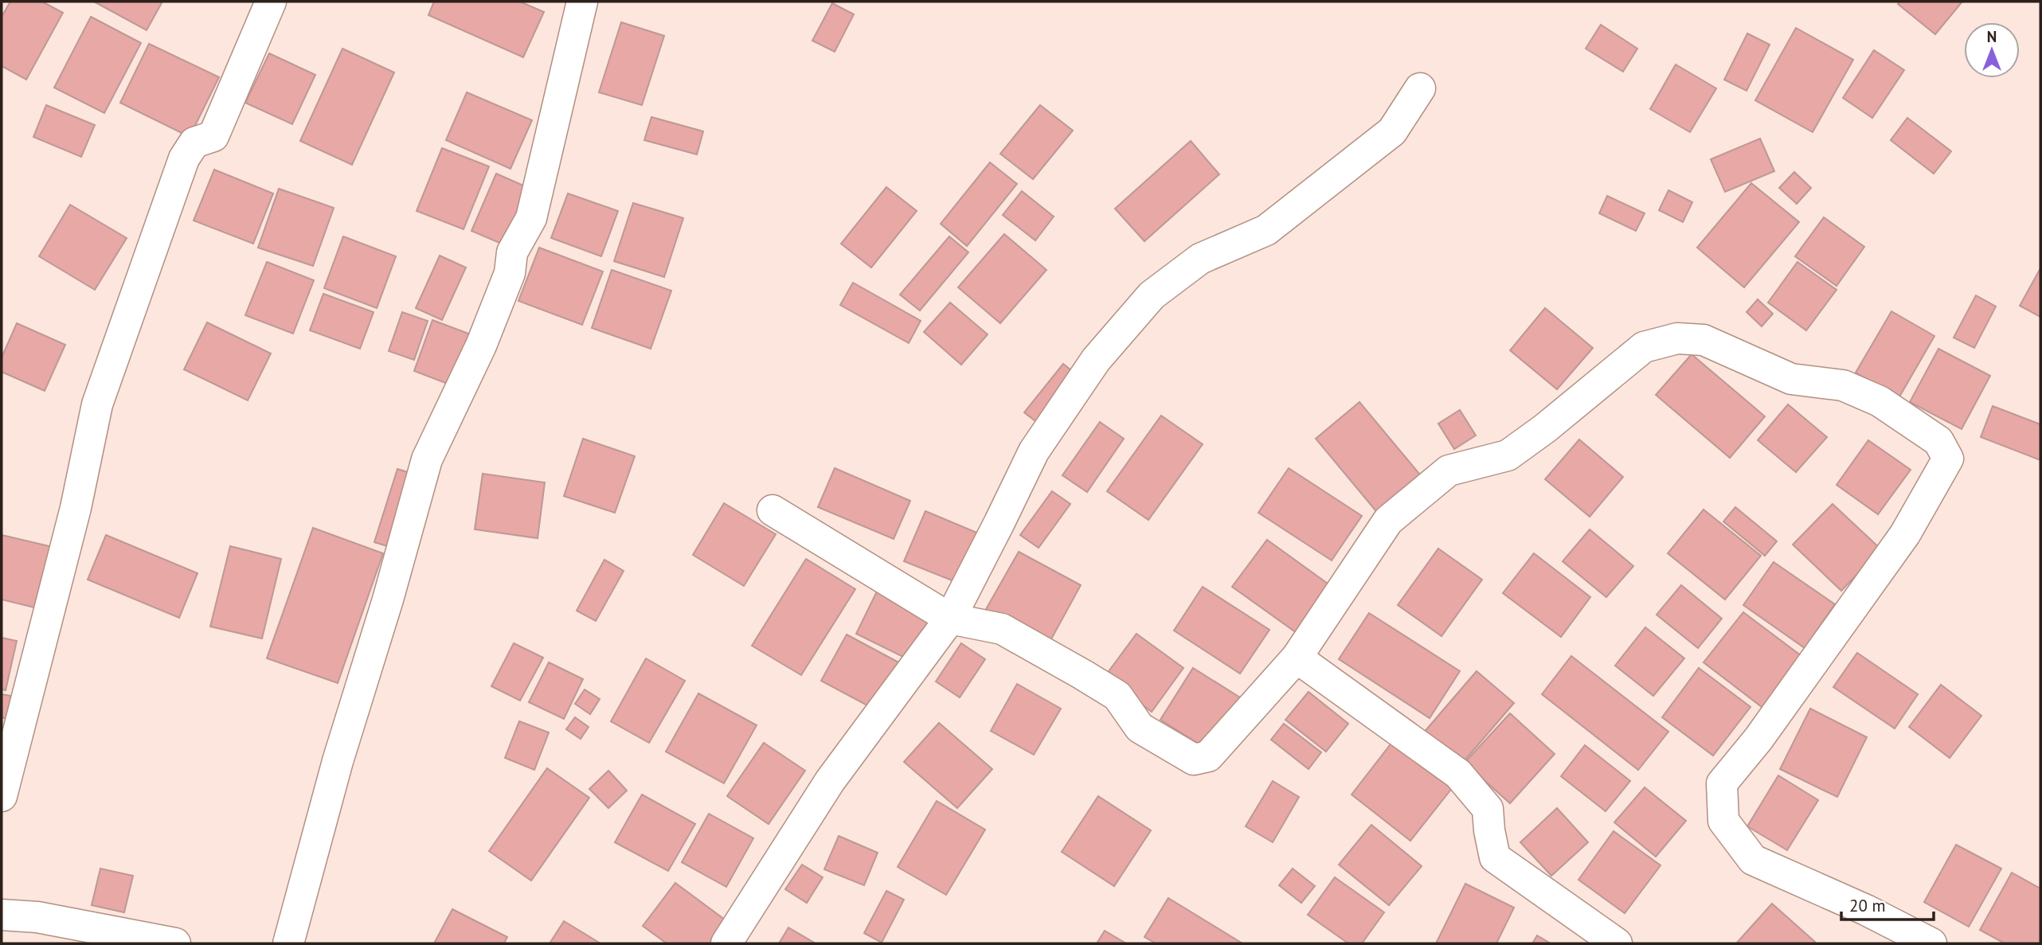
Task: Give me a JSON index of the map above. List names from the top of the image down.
{
  "scale_bar": "20 m",
  "north": "top"
}
